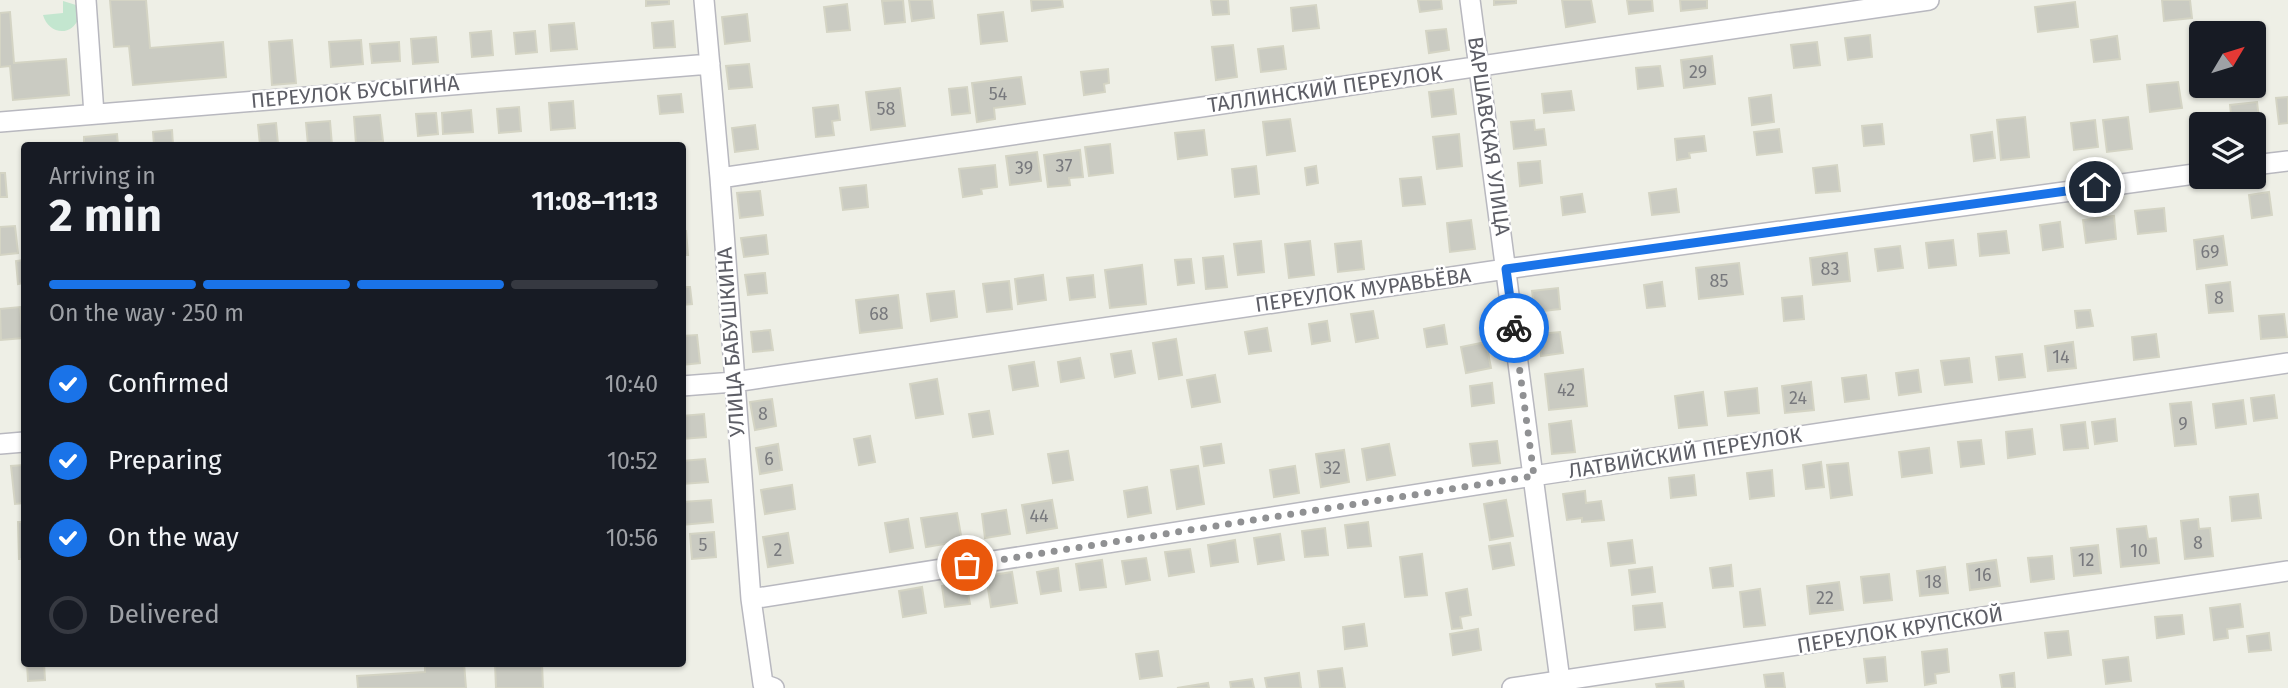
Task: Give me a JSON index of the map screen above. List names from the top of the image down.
{
  "streets": {
    "street": [
      "ТАЛЛИНСКИЙ ПЕРЕУЛОК",
      "ПЕРЕУЛОК БУСЫГИНА",
      "ВАРШАВСКАЯ УЛИЦА",
      "ПЕРЕУЛОК МУРАВЬЁВА",
      "УЛИЦА БАБУШКИНА",
      "ЛАТВИЙСКИЙ ПЕРЕУЛОК",
      "ПЕРЕУЛОК КРУПСКОЙ"
    ]
  },
  "crossings": [
    ["ТАЛЛИНСКИЙ ПЕРЕУЛОК", "ВАРШАВСКАЯ УЛИЦА"],
    ["ТАЛЛИНСКИЙ ПЕРЕУЛОК", "УЛИЦА БАБУШКИНА"],
    ["ПЕРЕУЛОК БУСЫГИНА", "УЛИЦА БАБУШКИНА"],
    ["ВАРШАВСКАЯ УЛИЦА", "ПЕРЕУЛОК МУРАВЬЁВА"],
    ["ВАРШАВСКАЯ УЛИЦА", "ЛАТВИЙСКИЙ ПЕРЕУЛОК"],
    ["ВАРШАВСКАЯ УЛИЦА", "ПЕРЕУЛОК КРУПСКОЙ"],
    ["ПЕРЕУЛОК МУРАВЬЁВА", "УЛИЦА БАБУШКИНА"],
    ["УЛИЦА БАБУШКИНА", "ЛАТВИЙСКИЙ ПЕРЕУЛОК"]
  ],
  "house_numbers": [
    "29",
    "54",
    "58",
    "37",
    "39",
    "69",
    "83",
    "85",
    "8",
    "68",
    "14",
    "42",
    "24",
    "8",
    "9",
    "6",
    "32",
    "44",
    "8",
    "5",
    "2",
    "10",
    "12",
    "16",
    "18",
    "22"
  ],
  "north": "top right",
  "page": {
    "heading": ["2 min", "Arriving in", "11:08–11:13"],
    "bar": "On the way · 250 m",
    "list": [
      ["Confirmed", "10:40"],
      ["Preparing", "10:52"],
      ["On the way", "10:56"],
      "Delivered"
    ]
  }
}
